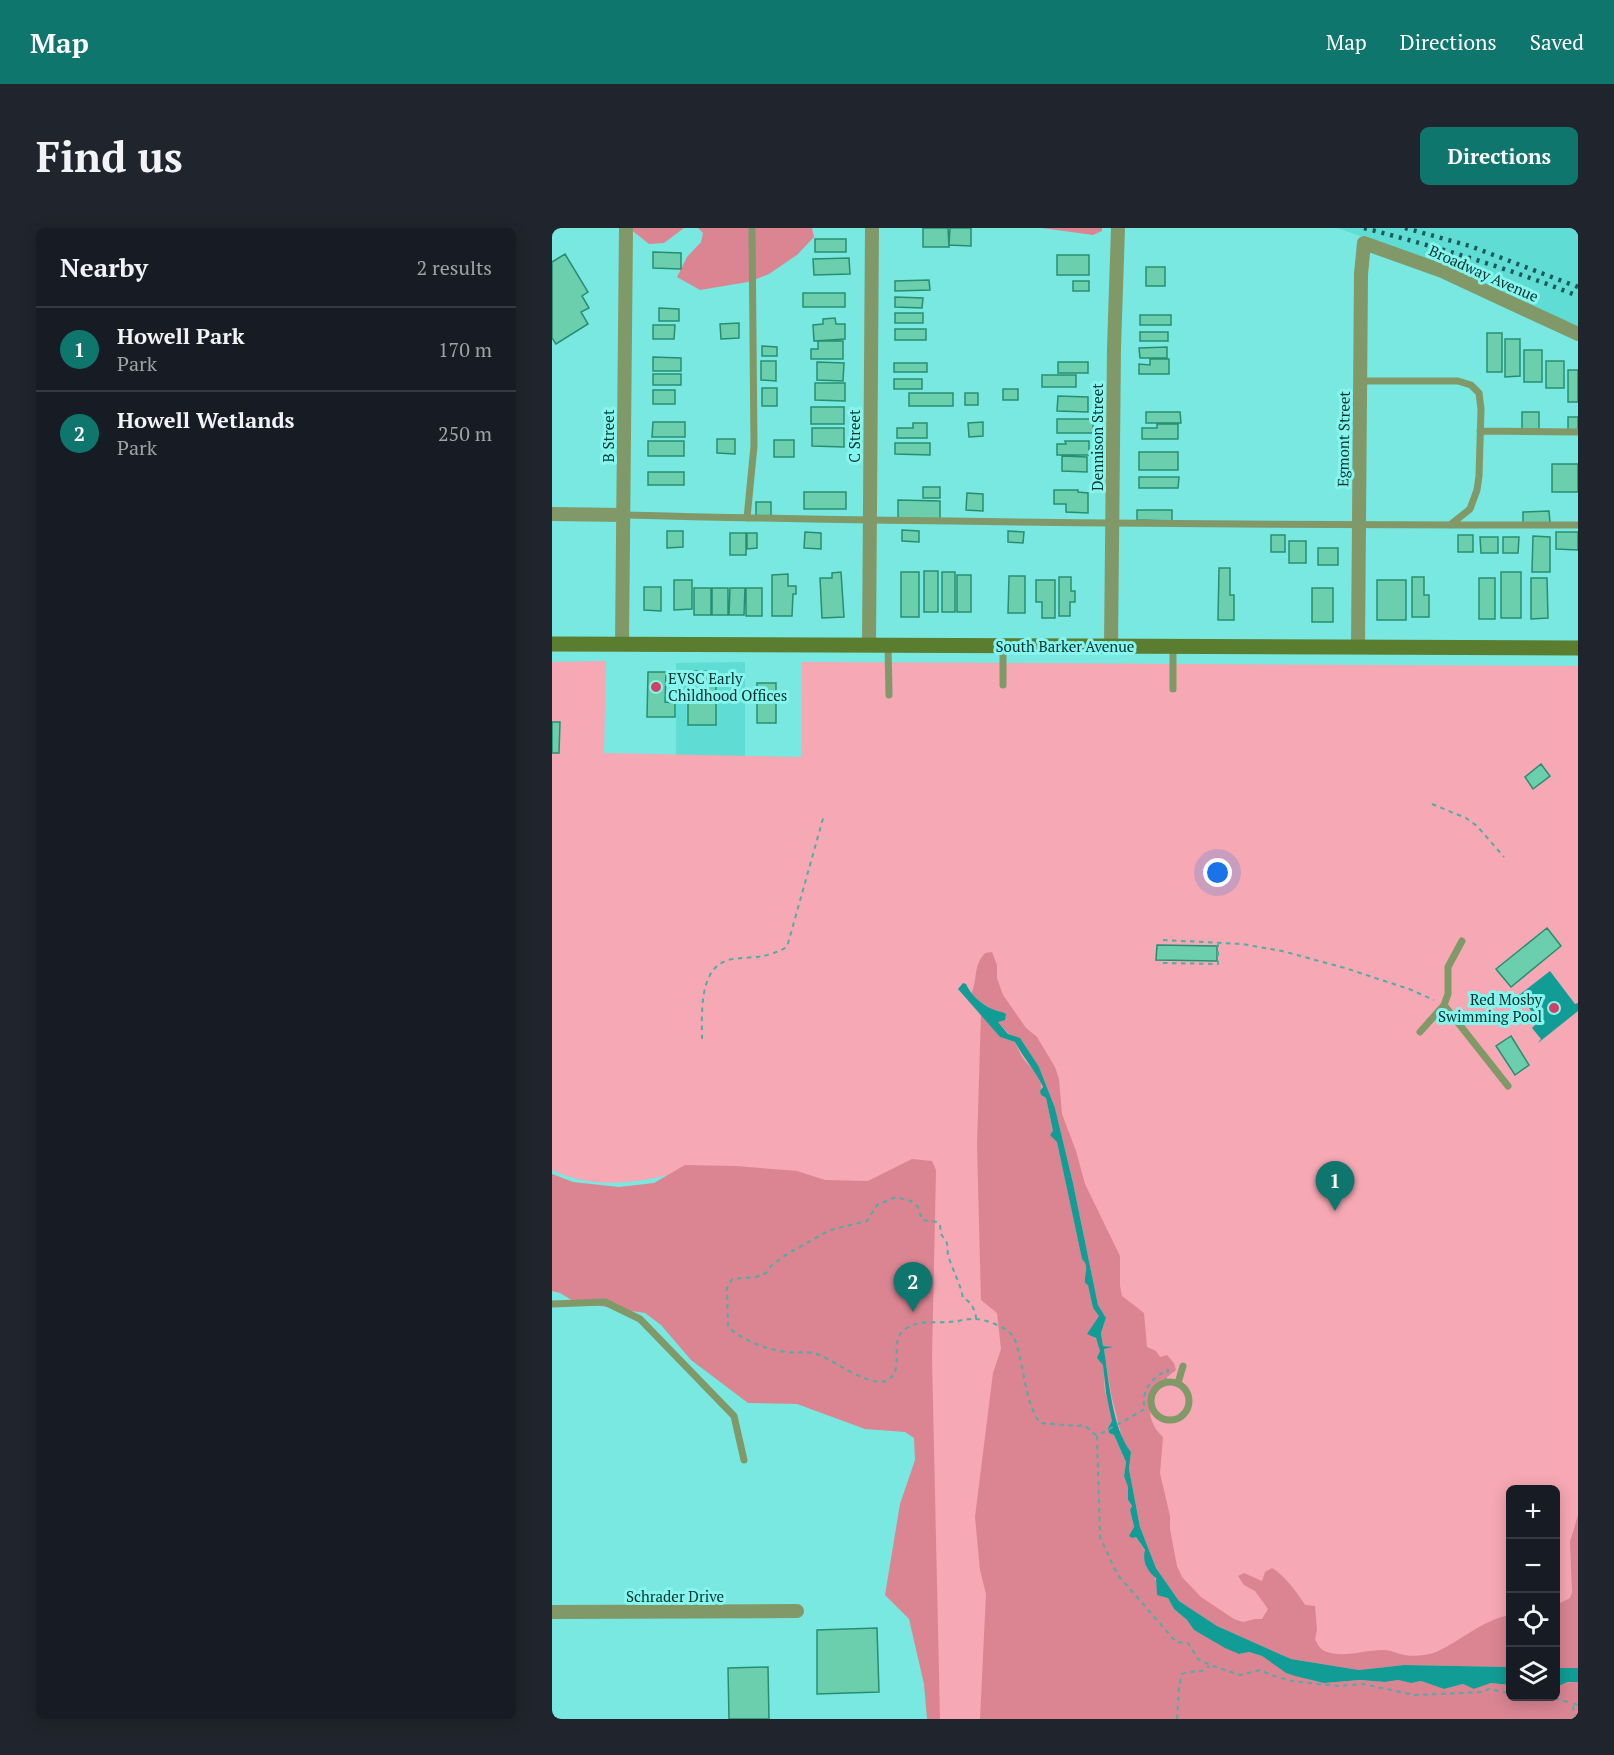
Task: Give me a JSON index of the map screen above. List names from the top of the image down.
{
  "streets": {
    "main road": ["South Barker Avenue"],
    "street": [
      "Broadway Avenue",
      "B Street",
      "C Street",
      "Dennison Street",
      "Egmont Street",
      "Schrader Drive"
    ]
  },
  "crossings": [
    ["Broadway Avenue", "Egmont Street"],
    ["B Street", "South Barker Avenue"],
    ["C Street", "South Barker Avenue"],
    ["Dennison Street", "South Barker Avenue"],
    ["Egmont Street", "South Barker Avenue"]
  ],
  "places": ["EVSC Early Childhood Offices", "Red Mosby Swimming Pool"],
  "page": {
    "header": "Map",
    "nav": ["Map", "Directions", "Saved"],
    "buttons": "Directions",
    "title": "Find us",
    "heading": ["Nearby", "2 results"],
    "list": [
      {
        "mark": "1",
        "name": "Howell Park",
        "note": "Park",
        "value": "170 m"
      },
      {
        "mark": "2",
        "name": "Howell Wetlands",
        "note": "Park",
        "value": "250 m"
      }
    ],
    "pins": ["1", "2"],
    "map_buttons": ["+", "−"]
  }
}
